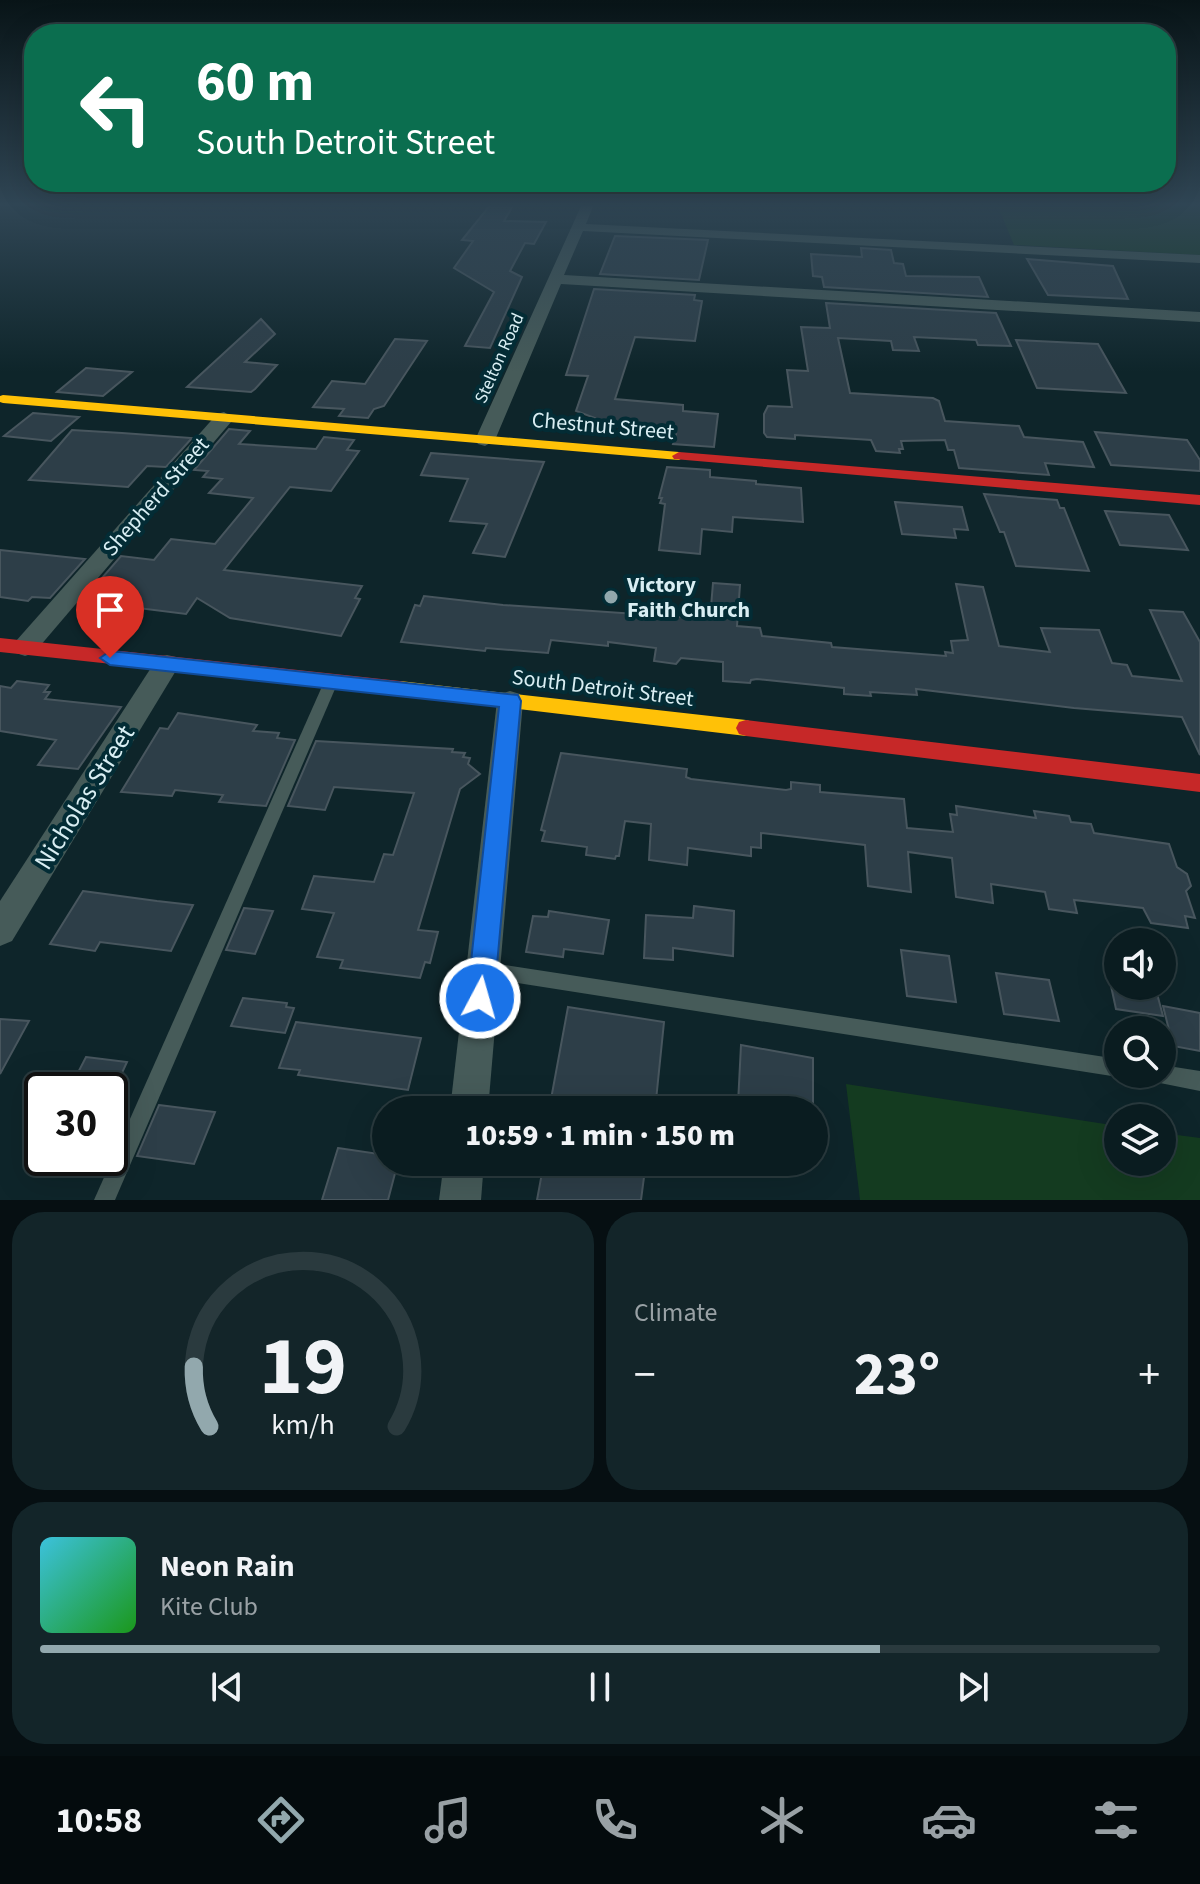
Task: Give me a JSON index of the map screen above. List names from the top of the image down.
{
  "streets": {
    "street": [
      "Stelton Road",
      "Chestnut Street",
      "Shepherd Street",
      "South Detroit Street",
      "Nicholas Street"
    ]
  },
  "crossings": [
    ["Stelton Road", "Chestnut Street"],
    ["Chestnut Street", "Shepherd Street"],
    ["Shepherd Street", "South Detroit Street"],
    ["South Detroit Street", "Nicholas Street"]
  ],
  "places": ["Victory Faith Church"],
  "page": {
    "turn": ["60 m", "South Detroit Street"],
    "limit": "30",
    "trip": "10:59 · 1 min · 150 m",
    "tile": "Climate",
    "heat": ["−", "23°", "+"],
    "song": ["Neon Rain", "Kite Club"],
    "tabs": "10:58",
    "gauge": ["19", "km/h"]
  }
}
